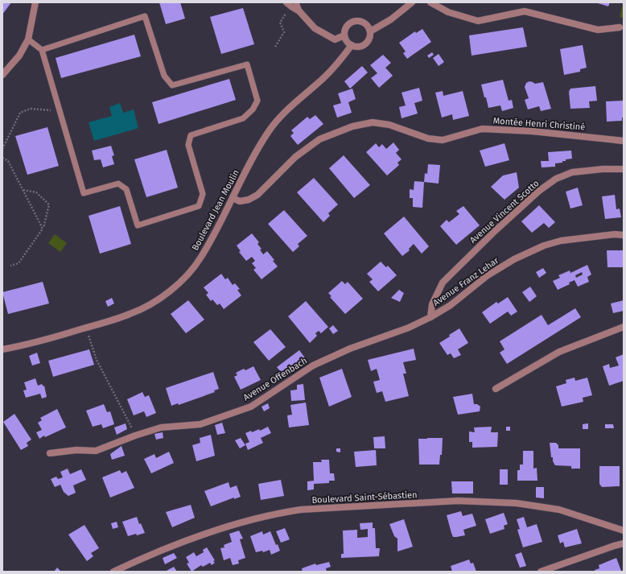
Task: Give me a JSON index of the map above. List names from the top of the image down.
{
  "streets": {
    "street": [
      "Montée Henri Christiné",
      "Boulevard Jean Moulin",
      "Avenue Vincent Scotto",
      "Avenue Franz Lehar",
      "Avenue Offenbach",
      "Boulevard Saint-Sébastien"
    ]
  },
  "crossings": [
    ["Montée Henri Christiné", "Boulevard Jean Moulin"],
    ["Avenue Vincent Scotto", "Avenue Franz Lehar"],
    ["Avenue Vincent Scotto", "Avenue Offenbach"],
    ["Avenue Franz Lehar", "Avenue Offenbach"]
  ]
}
